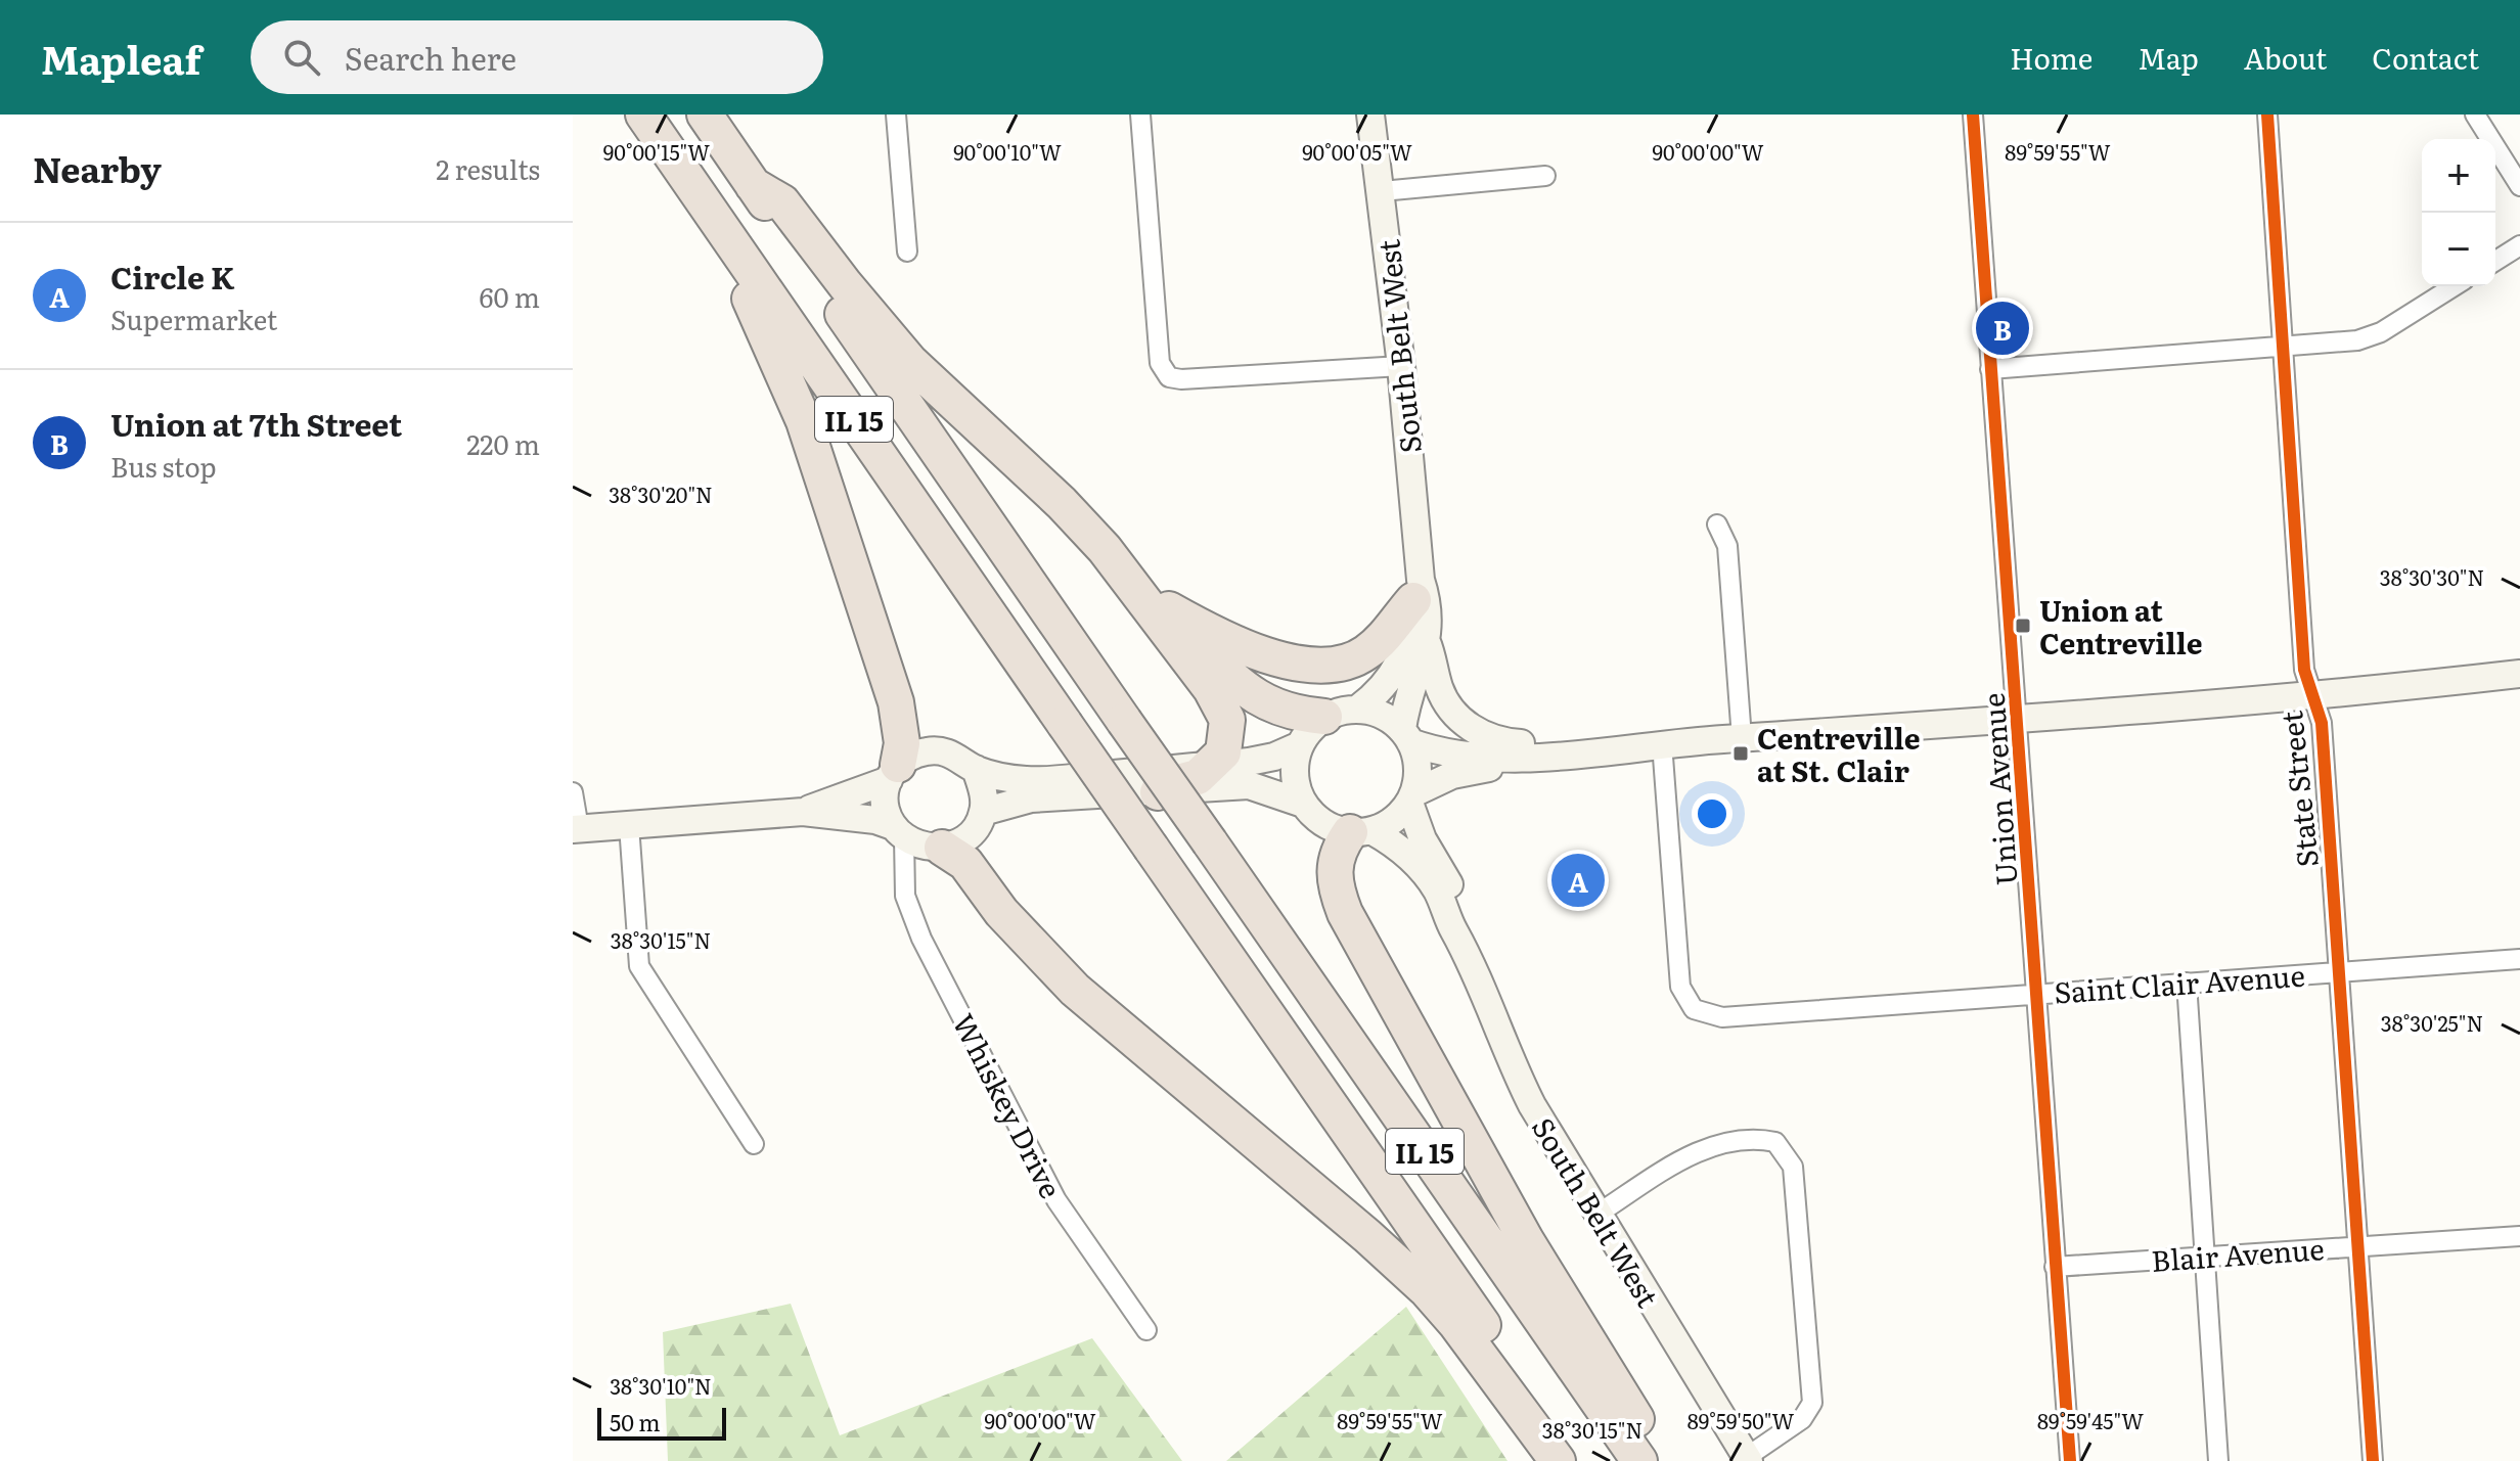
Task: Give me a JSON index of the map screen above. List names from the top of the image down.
{
  "streets": {
    "highway": ["IL 15"],
    "main road": ["South Belt West"],
    "street": [
      "Union Avenue",
      "State Street",
      "Saint Clair Avenue",
      "Whiskey Drive",
      "Blair Avenue"
    ]
  },
  "crossings": [
    ["South Belt West", "Whiskey Drive"],
    ["Union Avenue", "Saint Clair Avenue"],
    ["Union Avenue", "Blair Avenue"],
    ["State Street", "Saint Clair Avenue"],
    ["State Street", "Blair Avenue"]
  ],
  "places": {
    "transit": ["Union at Centreville", "Centreville at St. Clair"]
  },
  "scale_bar": "50 m",
  "page": {
    "header": "Mapleaf",
    "search": "Search here",
    "nav": [
      "Home",
      "Map",
      "About",
      "Contact"
    ],
    "heading": ["Nearby", "2 results"],
    "map_buttons": ["+", "−"],
    "list": [
      {
        "mark": "A",
        "name": "Circle K",
        "note": "Supermarket",
        "value": "60 m"
      },
      {
        "mark": "B",
        "name": "Union at 7th Street",
        "note": "Bus stop",
        "value": "220 m"
      }
    ],
    "pins": ["B", "A"],
    "scale": "50 m"
  },
  "coordinates": [
    "90°00'15\"W",
    "90°00'10\"W",
    "90°00'05\"W",
    "90°00'00\"W",
    "89°59'55\"W",
    "38°30'20\"N",
    "38°30'30\"N",
    "38°30'15\"N",
    "38°30'25\"N",
    "38°30'10\"N",
    "89°59'50\"W",
    "89°59'45\"W"
  ]
}
